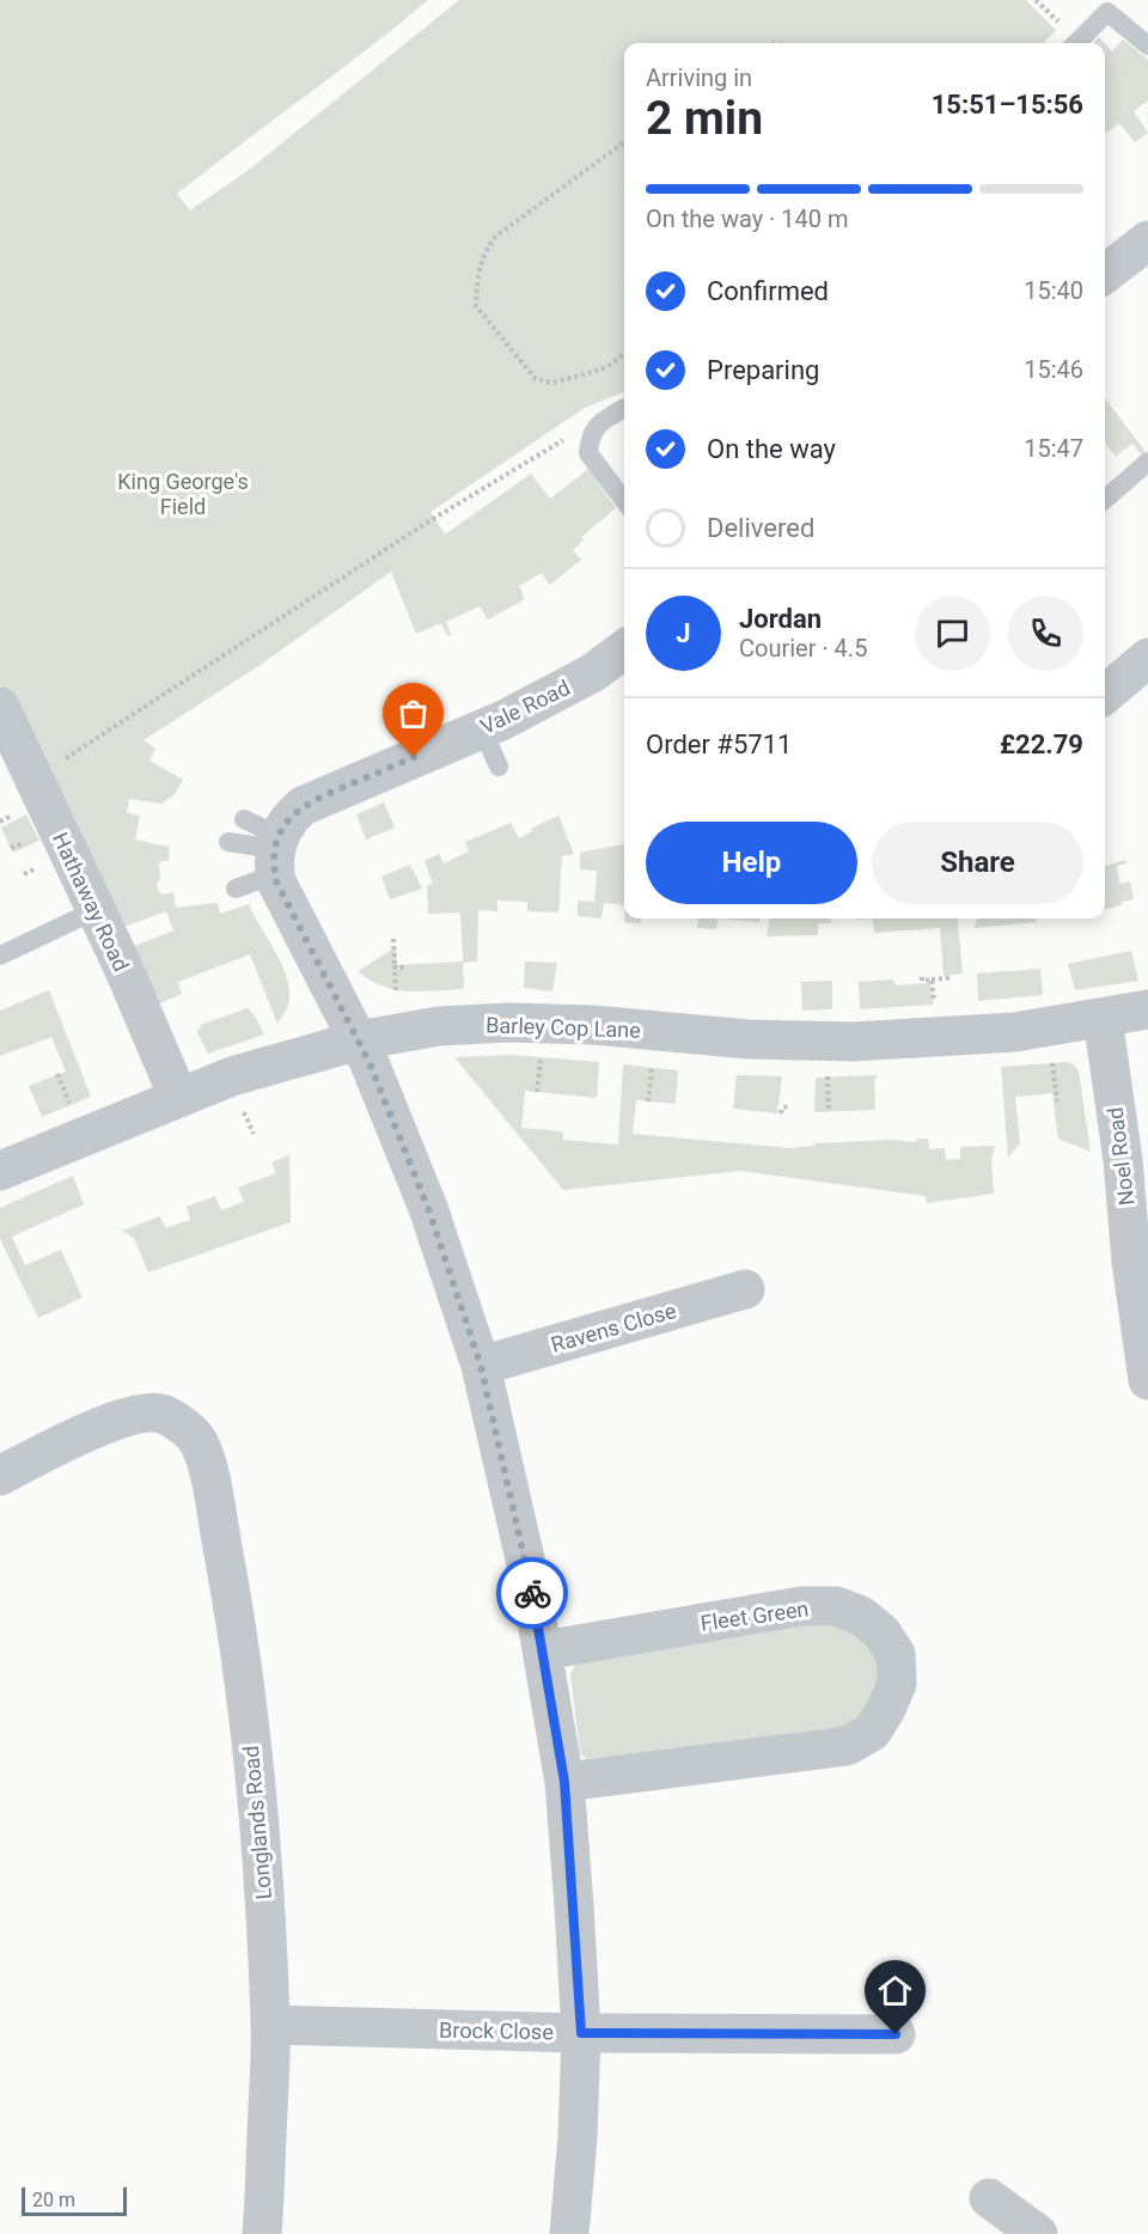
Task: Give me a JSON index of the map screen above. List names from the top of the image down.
{
  "streets": {
    "street": [
      "Vale Road",
      "Hathaway Road",
      "Barley Cop Lane",
      "Noel Road",
      "Ravens Close",
      "Fleet Green",
      "Longlands Road",
      "Brock Close"
    ]
  },
  "crossings": [
    ["Hathaway Road", "Barley Cop Lane"],
    ["Barley Cop Lane", "Noel Road"],
    ["Longlands Road", "Brock Close"]
  ],
  "parks": ["King George's Field"],
  "scale_bar": "20 m",
  "page": {
    "heading": ["2 min", "Arriving in", "15:51–15:56"],
    "panel": [
      "Jordan",
      "Courier · 4.5",
      "Order #5711",
      "£22.79"
    ],
    "bar": "On the way · 140 m",
    "list": [
      ["Confirmed", "15:40"],
      ["Preparing", "15:46"],
      ["On the way", "15:47"],
      "Delivered"
    ],
    "round": "J",
    "buttons": ["Help", "Share"],
    "scale": "20 m"
  }
}
